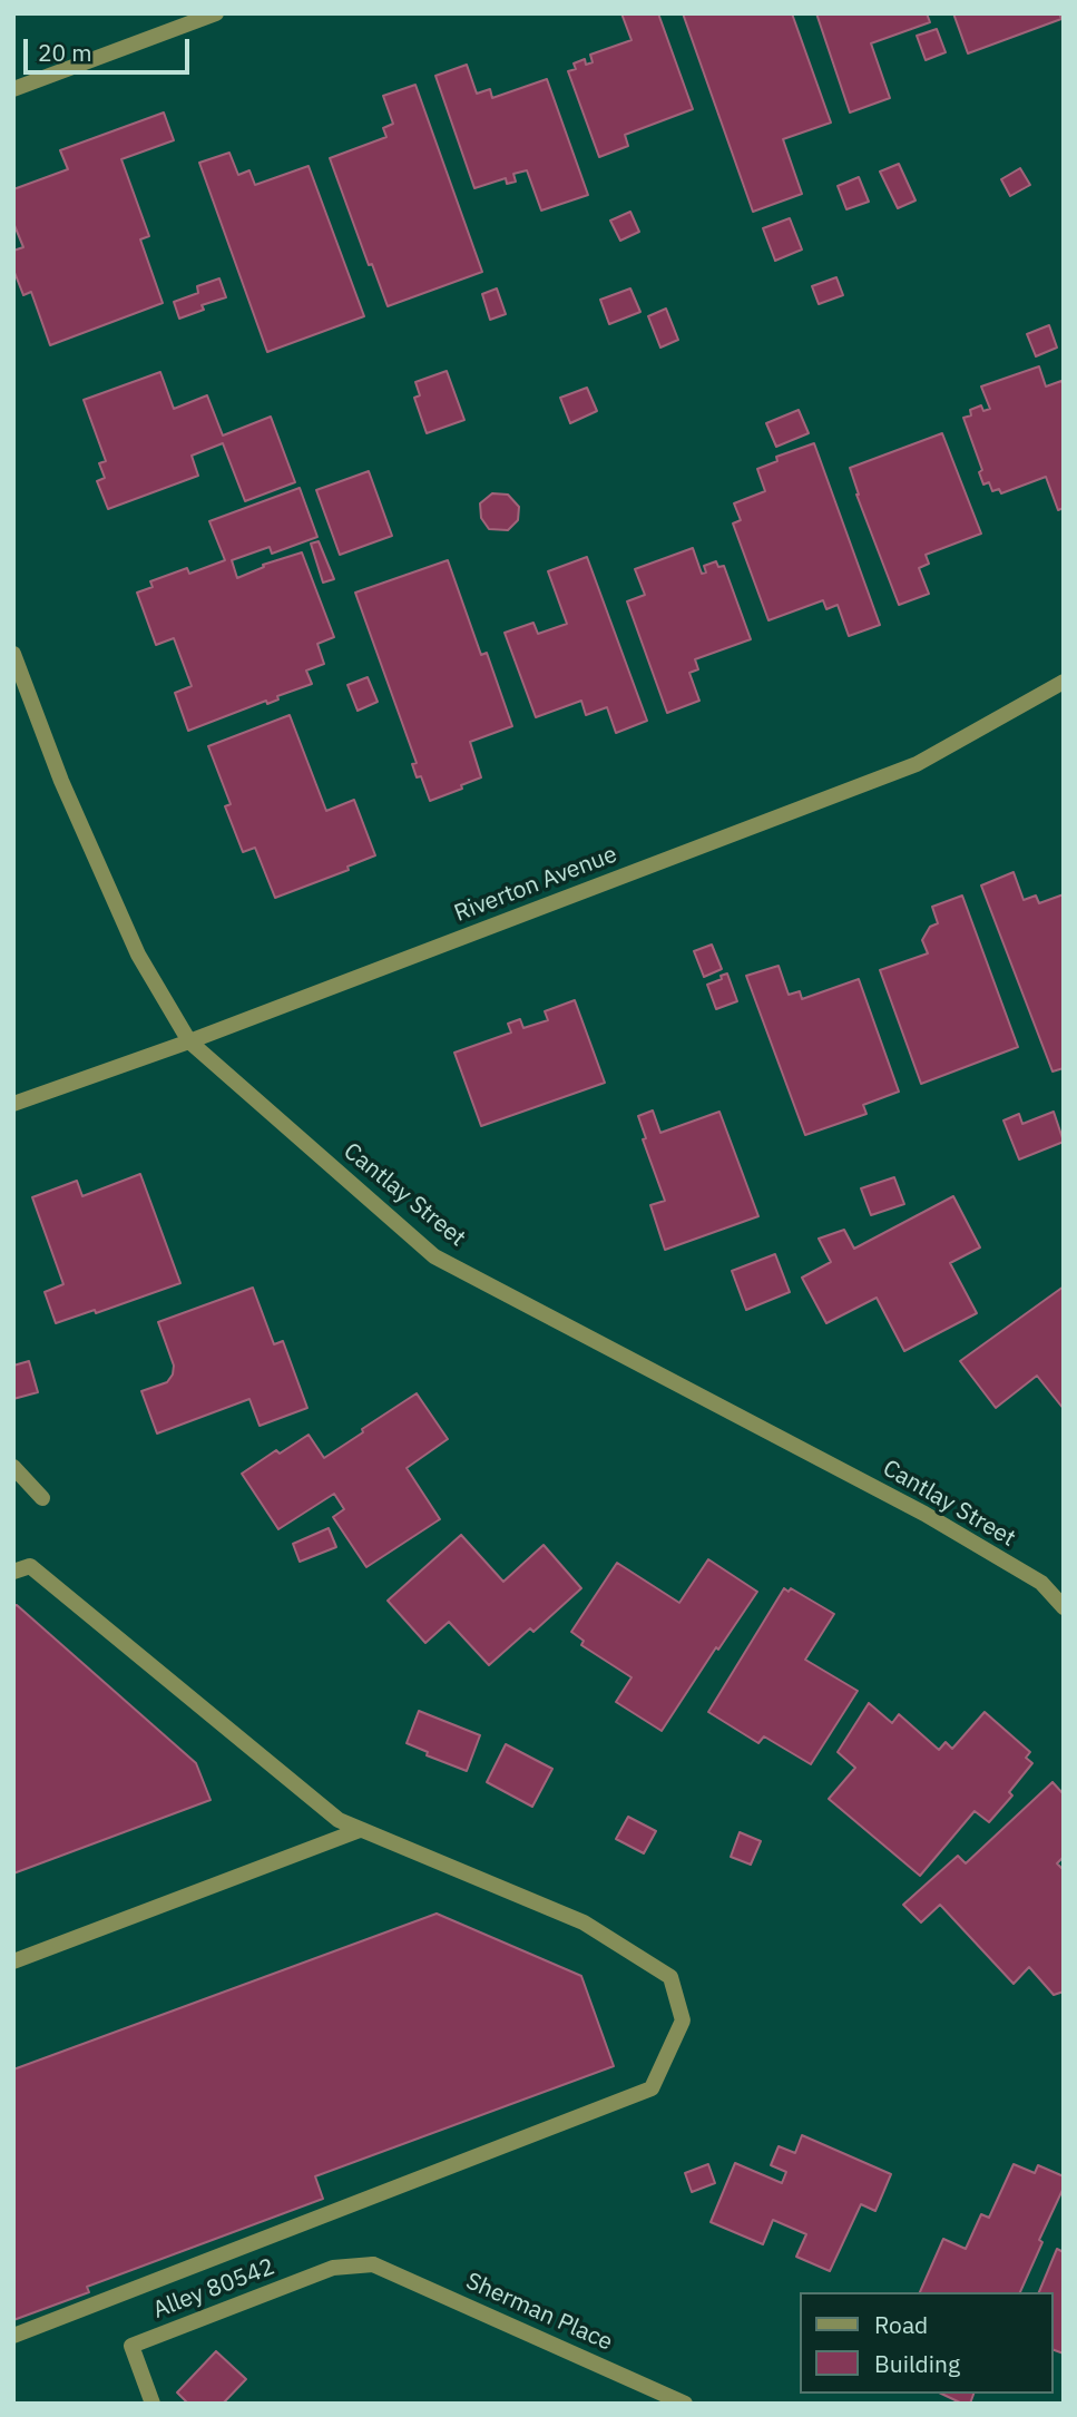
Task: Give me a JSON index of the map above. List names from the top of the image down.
{
  "streets": {
    "street": [
      "Riverton Avenue",
      "Cantlay Street",
      "Alley 80542",
      "Sherman Place"
    ]
  },
  "crossings": [
    ["Riverton Avenue", "Cantlay Street"],
    ["Alley 80542", "Sherman Place"]
  ],
  "legend": ["Road", "Building"],
  "scale_bar": "20 m"
}
